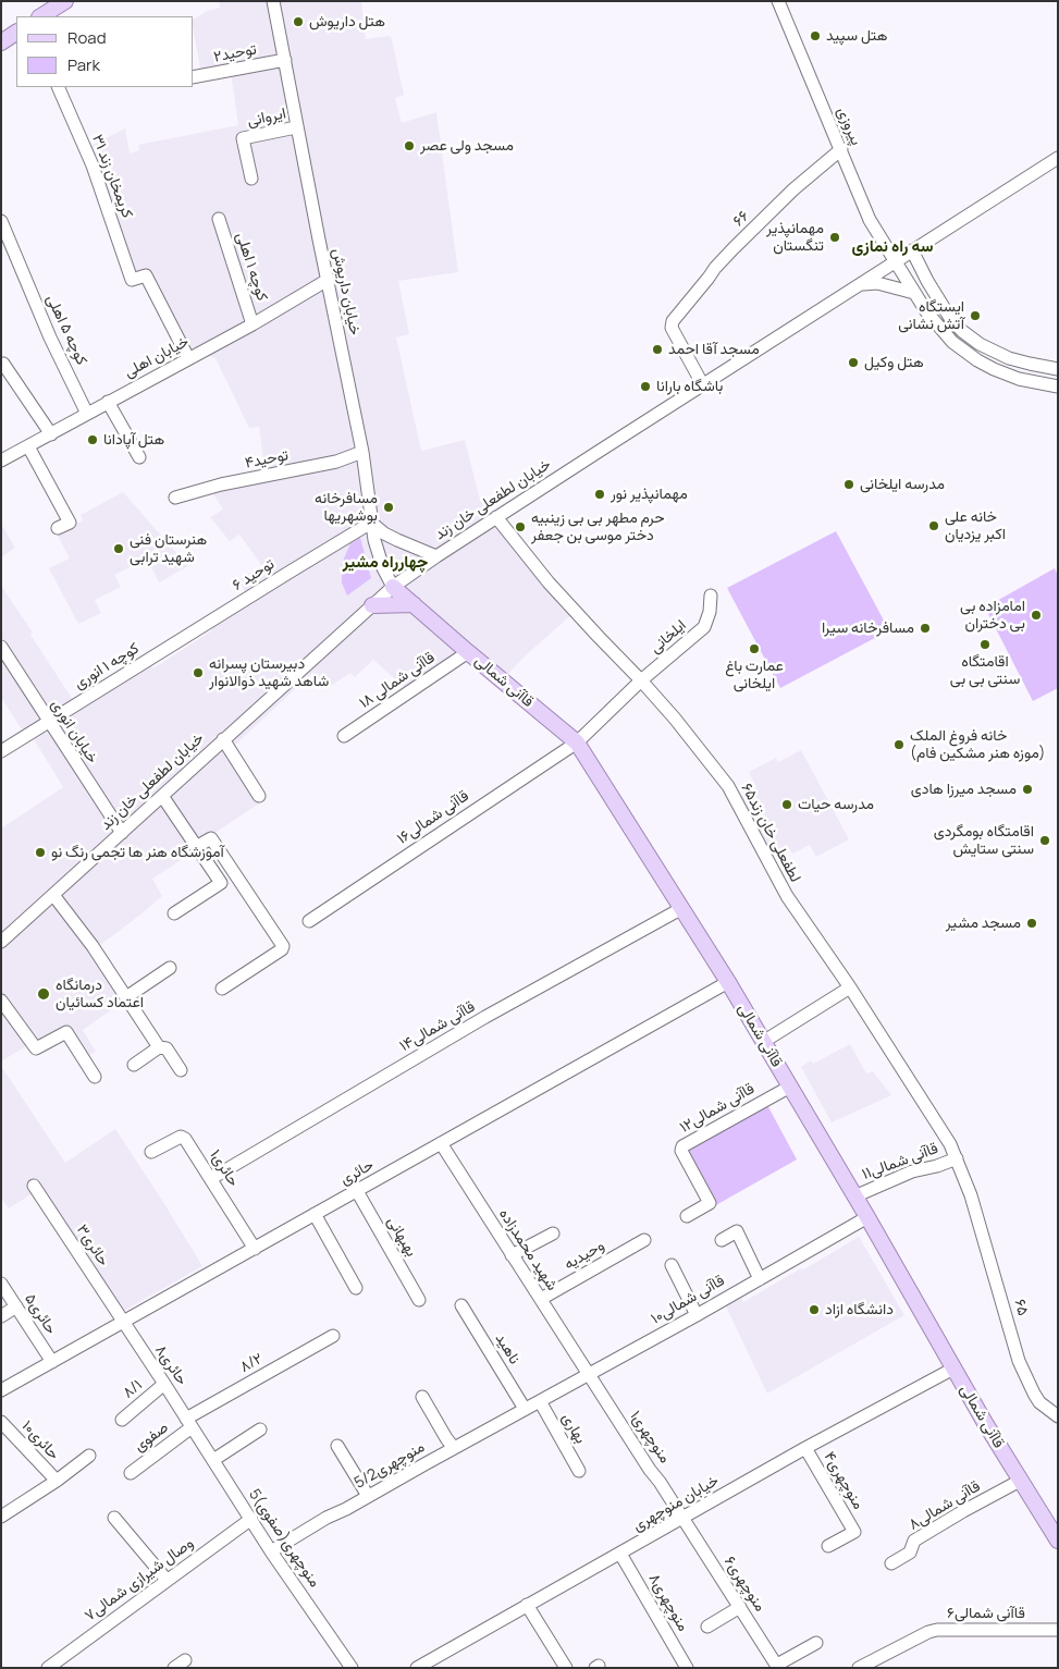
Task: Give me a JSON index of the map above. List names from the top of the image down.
{
  "streets": {
    "main road": ["قاآنی شمالی"],
    "street": [
      "توحید۲",
      "ایروانی",
      "پیروزی",
      "کریمخان زند ۳۱",
      "۶۶",
      "کوچه ۱ اهلی",
      "خیابان داریوش",
      "کوچه ۵ اهلی",
      "خیابان اهلی",
      "توحید۴",
      "خیابان لطفعلی خان زند",
      "۶ توحید",
      "ایلخانی",
      "کوچه ۱ انوری",
      "۱۸ قاآنی شمالی",
      "خیابان انوری",
      "قاآنی شمالی۱۶",
      "لطفعلی خان زند۶۵",
      "قاآنی شمالی۱۴",
      "قاآنی شمالی۱۲",
      "قاآنی شمالی۱۱",
      "حائری۱",
      "حائری",
      "بهبهانی",
      "حائری۳",
      "شهید محمدزاده",
      "وحیدیه",
      "قاآنی شمالی۱۰",
      "۶۵",
      "حائری۵",
      "ناهید",
      "۸/۲",
      "حائری۸",
      "۸/۱",
      "بهاری",
      "صفوی",
      "منوچهری۱",
      "حائری۱۰",
      "5/2منوچهری",
      "منوچهری۴",
      "خیابان منوچهری",
      "قاآنی شمالی۸",
      "5منوچهری(صفوی)",
      "وصال شیرازی شمالی۷",
      "منوچهری۶",
      "منوچهری۸",
      "قاآنی شمالی۶"
    ]
  },
  "crossings": [
    ["توحید۲", "خیابان داریوش"],
    ["ایروانی", "خیابان داریوش"],
    ["پیروزی", "۶۶"],
    ["پیروزی", "خیابان لطفعلی خان زند"],
    ["کریمخان زند ۳۱", "خیابان اهلی"],
    ["۶۶", "خیابان لطفعلی خان زند"],
    ["کوچه ۱ اهلی", "خیابان اهلی"],
    ["خیابان داریوش", "خیابان اهلی"],
    ["خیابان داریوش", "توحید۴"],
    ["خیابان داریوش", "خیابان لطفعلی خان زند"],
    ["خیابان داریوش", "۶ توحید"],
    ["خیابان داریوش", "قاآنی شمالی"],
    ["کوچه ۵ اهلی", "خیابان اهلی"],
    ["خیابان لطفعلی خان زند", "قاآنی شمالی"],
    ["خیابان لطفعلی خان زند", "خیابان انوری"],
    ["خیابان لطفعلی خان زند", "لطفعلی خان زند۶۵"],
    ["۶ توحید", "کوچه ۱ انوری"],
    ["ایلخانی", "قاآنی شمالی"],
    ["ایلخانی", "قاآنی شمالی۱۶"],
    ["ایلخانی", "لطفعلی خان زند۶۵"],
    ["کوچه ۱ انوری", "خیابان انوری"],
    ["۱۸ قاآنی شمالی", "قاآنی شمالی"],
    ["قاآنی شمالی", "قاآنی شمالی۱۶"],
    ["قاآنی شمالی", "قاآنی شمالی۱۴"],
    ["قاآنی شمالی", "قاآنی شمالی۱۲"],
    ["قاآنی شمالی", "قاآنی شمالی۱۱"],
    ["قاآنی شمالی", "حائری"],
    ["قاآنی شمالی", "قاآنی شمالی۱۰"],
    ["قاآنی شمالی", "خیابان منوچهری"],
    ["قاآنی شمالی", "قاآنی شمالی۸"],
    ["لطفعلی خان زند۶۵", "قاآنی شمالی۱۱"],
    ["لطفعلی خان زند۶۵", "۶۵"],
    ["قاآنی شمالی۱۴", "حائری۱"],
    ["حائری۱", "حائری"],
    ["حائری", "بهبهانی"],
    ["حائری", "حائری۳"],
    ["حائری", "شهید محمدزاده"],
    ["حائری", "حائری۵"],
    ["حائری", "حائری۸"],
    ["حائری۳", "حائری۸"],
    ["شهید محمدزاده", "وحیدیه"],
    ["شهید محمدزاده", "قاآنی شمالی۱۰"],
    ["شهید محمدزاده", "منوچهری۱"],
    ["قاآنی شمالی۱۰", "ناهید"],
    ["قاآنی شمالی۱۰", "بهاری"],
    ["قاآنی شمالی۱۰", "منوچهری۱"],
    ["قاآنی شمالی۱۰", "5/2منوچهری"],
    ["ناهید", "5/2منوچهری"],
    ["۸/۲", "حائری۸"],
    ["۸/۲", "صفوی"],
    ["۸/۲", "5منوچهری(صفوی)"],
    ["حائری۸", "۸/۱"],
    ["حائری۸", "صفوی"],
    ["حائری۸", "5منوچهری(صفوی)"],
    ["صفوی", "5منوچهری(صفوی)"],
    ["منوچهری۱", "خیابان منوچهری"],
    ["منوچهری۱", "منوچهری۶"],
    ["5/2منوچهری", "5منوچهری(صفوی)"],
    ["منوچهری۴", "خیابان منوچهری"],
    ["خیابان منوچهری", "منوچهری۶"],
    ["خیابان منوچهری", "منوچهری۸"],
    ["5منوچهری(صفوی)", "وصال شیرازی شمالی۷"]
  ],
  "districts": ["سه راه نمازی", "چهارراه مشیر"],
  "places": [
    "هتل داریوش",
    "هتل سپید",
    "مسجد ولی عصر",
    "مهمانپذیر تنگستان",
    "ایستگاه آتش نشانی",
    "مسجد آقا احمد",
    "هتل وکیل",
    "باشگاه بارانا",
    "هتل آپادانا",
    "مدرسه ایلخانی",
    "مهمانپذیر نور",
    "مسافرخانه بوشهریها",
    "خانه علی اکبر یزدیان",
    "حرم مطهر بی بی زینبیه دختر موسی بن جعفر",
    "هنرستان فنی شهید ترابی",
    "امامزاده بی بی دختران",
    "مسافرخانه سیرا",
    "اقامتگاه سنتی بی بی",
    "عمارت باغ ایلخانی",
    "دبیرستان پسرانه شاهد شهید ذوالانوار",
    "خانه فروغ الملک (موزه هنر مشکین فام)",
    "مسجد میرزا هادی",
    "مدرسه حیات",
    "اقامتگاه بومگردی سنتی ستایش",
    "آموزشگاه هنر ها تجمی رنگ نو",
    "مسجد مشیر",
    "درمانگاه اعتماد کسائیان",
    "دانشگاه ازاد"
  ],
  "legend": ["Road", "Park"]
}
